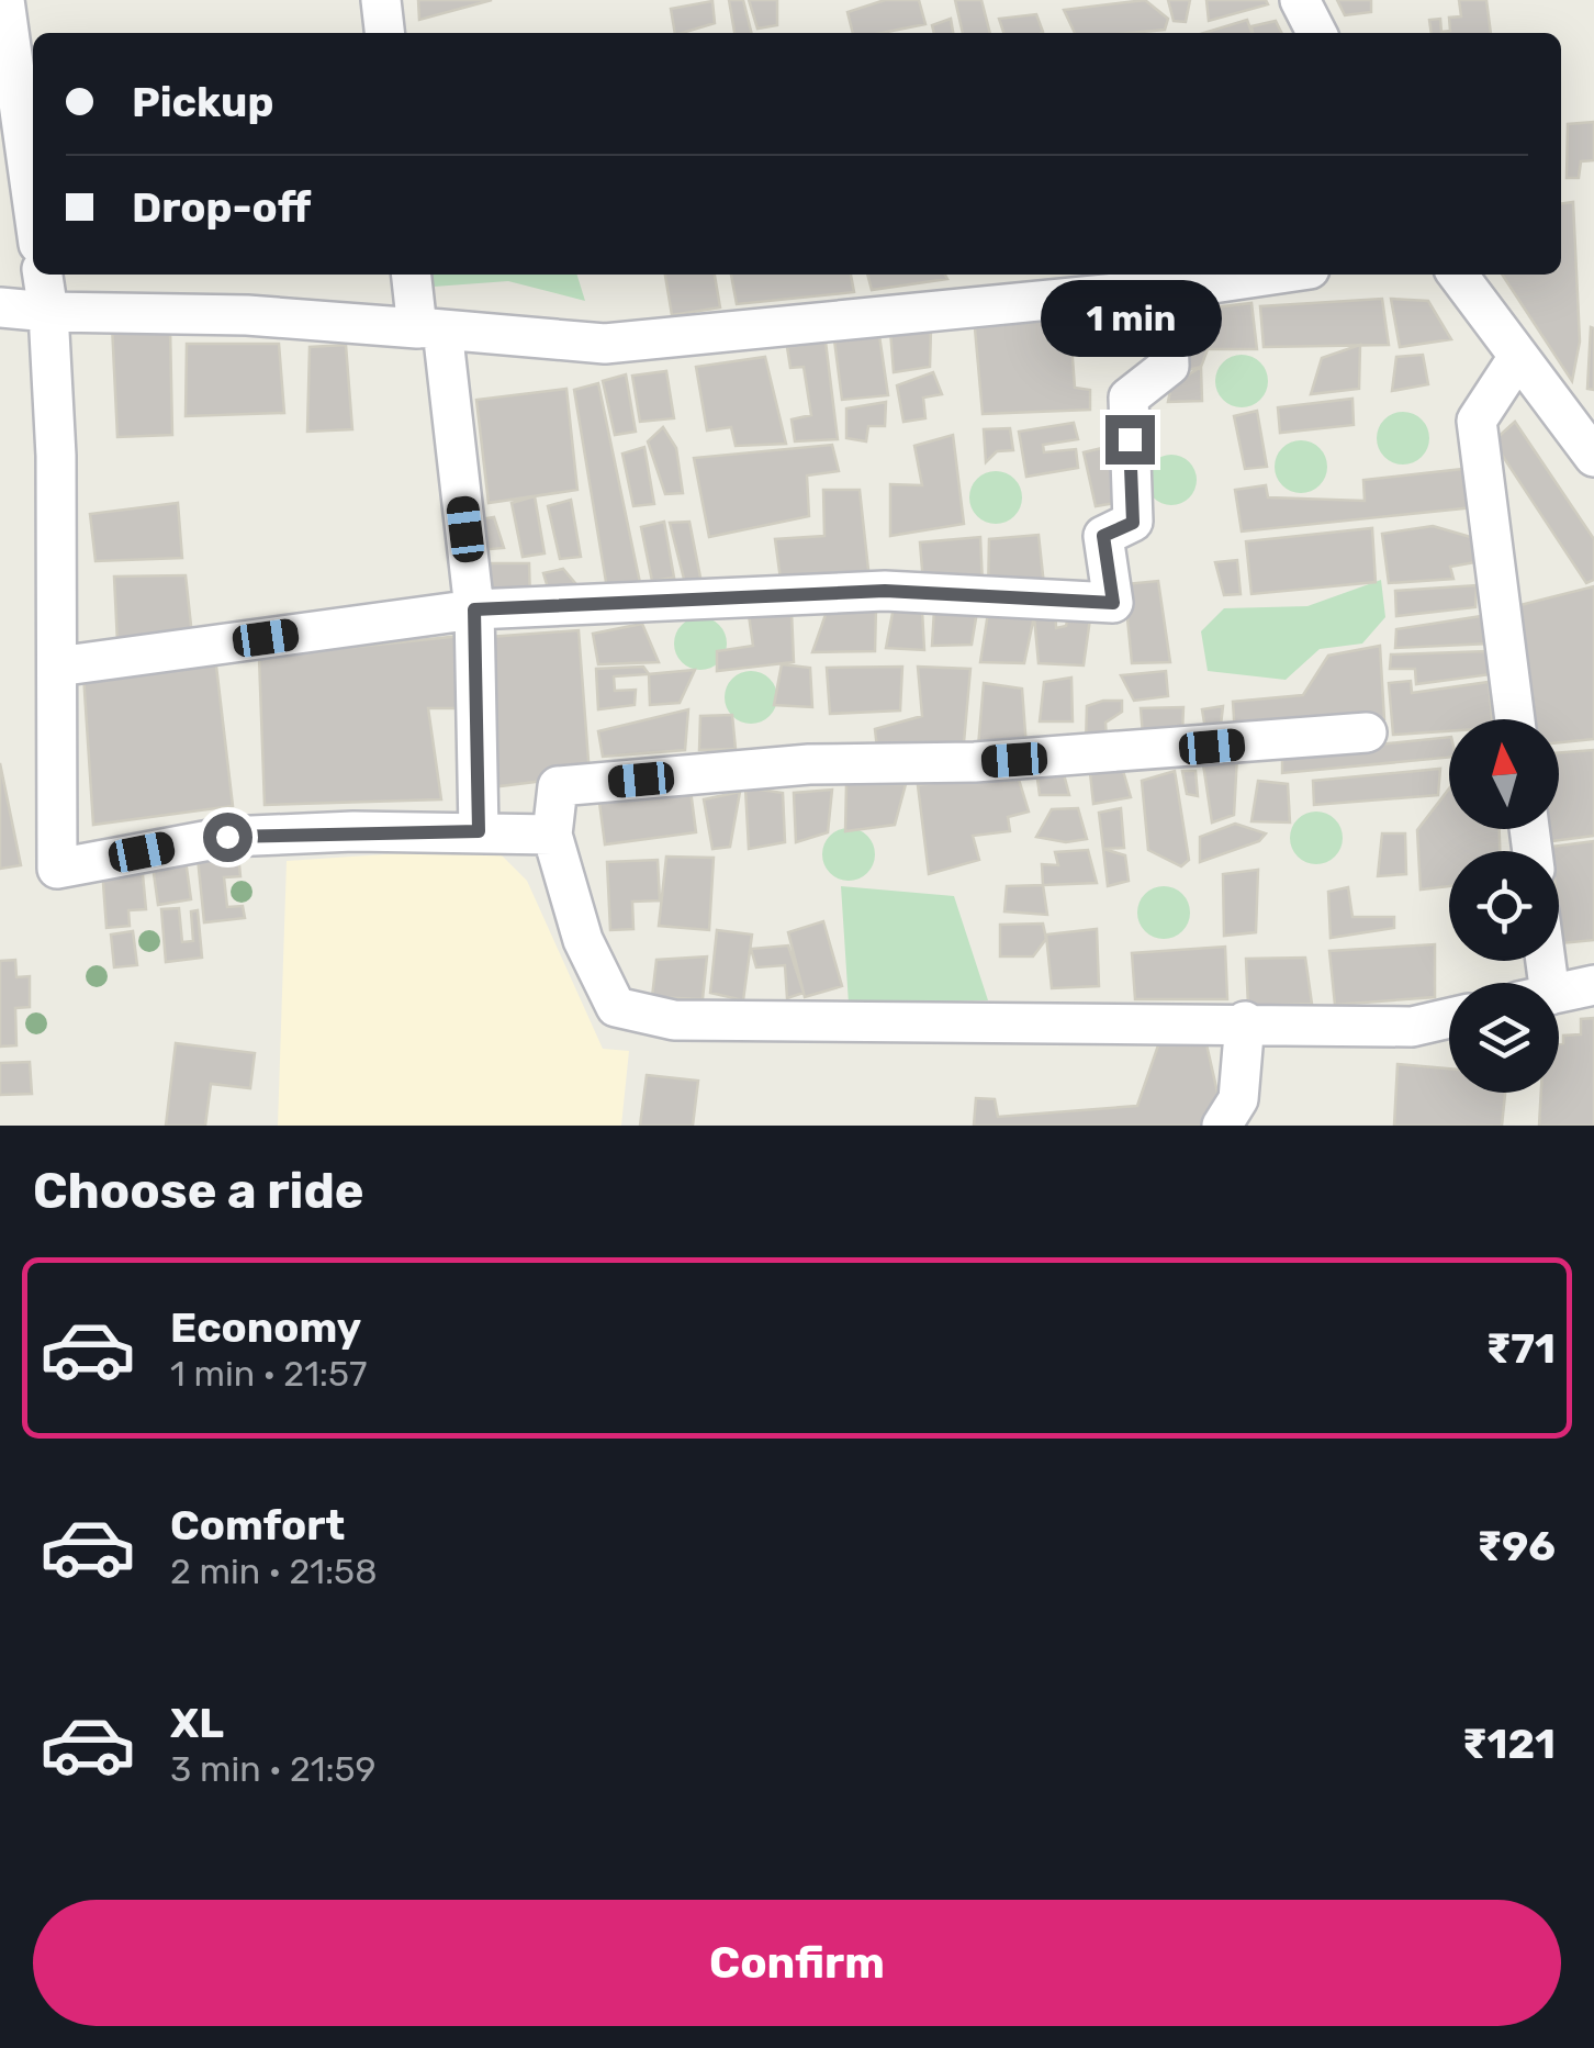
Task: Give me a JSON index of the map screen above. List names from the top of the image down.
{
  "north": "top",
  "page": {
    "banner": ["Pickup", "Drop-off"],
    "bubble": "1 min",
    "heading": "Choose a ride",
    "list": [
      {
        "name": "Economy",
        "note": "1 min · 21:57",
        "value": "₹71"
      },
      {
        "name": "Comfort",
        "note": "2 min · 21:58",
        "value": "₹96"
      },
      {
        "name": "XL",
        "note": "3 min · 21:59",
        "value": "₹121"
      }
    ],
    "buttons": "Confirm"
  }
}
